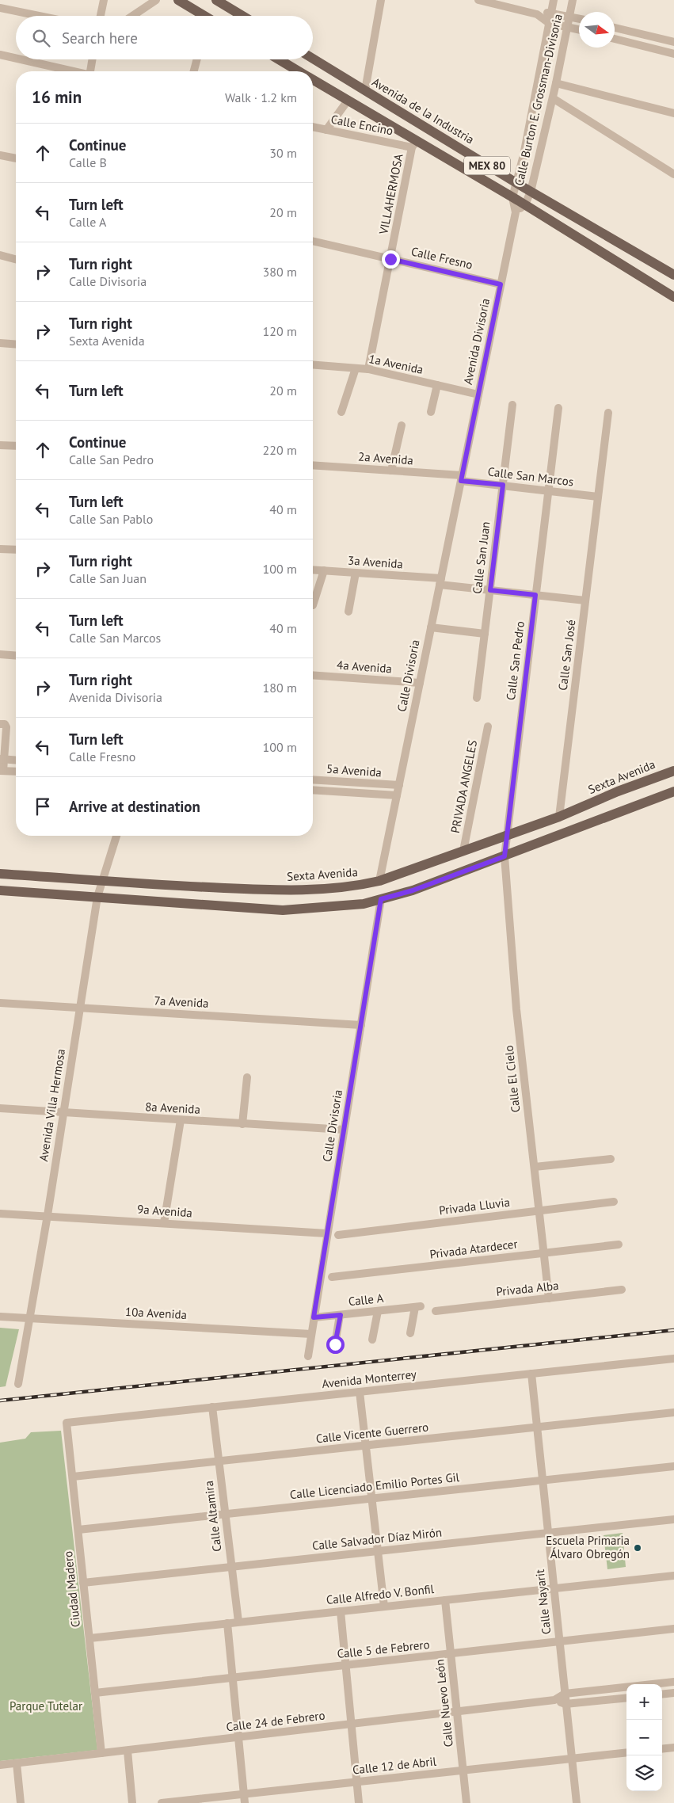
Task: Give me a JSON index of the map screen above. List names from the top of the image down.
{
  "streets": {
    "main road": ["Avenida de la Industria", "MEX 80", "Sexta Avenida"],
    "street": [
      "Calle Burton E. Grossman-Divisoria",
      "Calle Encino",
      "VILLAHERMOSA",
      "Calle Fresno",
      "Avenida Divisoria",
      "1a Avenida",
      "2a Avenida",
      "Calle San Marcos",
      "Calle San Juan",
      "3a Avenida",
      "Calle San José",
      "Calle San Pedro",
      "4a Avenida",
      "Calle Divisoria",
      "5a Avenida",
      "PRIVADA ANGELES",
      "7a Avenida",
      "Calle El Cielo",
      "Avenida Villa Hermosa",
      "8a Avenida",
      "Privada Lluvia",
      "9a Avenida",
      "Privada Atardecer",
      "Privada Alba",
      "Calle A",
      "10a Avenida",
      "Avenida Monterrey",
      "Calle Vicente Guerrero",
      "Calle Licenciado Emilio Portes Gil",
      "Calle Altamira",
      "Calle Salvador Díaz Mirón",
      "Ciudad Madero",
      "Calle Alfredo V. Bonfil",
      "Calle Nayarit",
      "Calle 5 de Febrero",
      "Calle Nuevo León",
      "Calle 24 de Febrero",
      "Calle 12 de Abril"
    ]
  },
  "crossings": [
    ["Calle Burton E. Grossman-Divisoria", "Avenida de la Industria"],
    ["Calle Burton E. Grossman-Divisoria", "MEX 80"],
    ["Calle Burton E. Grossman-Divisoria", "Avenida Divisoria"],
    ["Calle Encino", "MEX 80"],
    ["Calle Encino", "VILLAHERMOSA"],
    ["MEX 80", "VILLAHERMOSA"],
    ["MEX 80", "Avenida Divisoria"],
    ["VILLAHERMOSA", "Calle Fresno"],
    ["VILLAHERMOSA", "1a Avenida"],
    ["Calle Fresno", "Avenida Divisoria"],
    ["Avenida Divisoria", "1a Avenida"],
    ["Avenida Divisoria", "2a Avenida"],
    ["Avenida Divisoria", "Calle San Marcos"],
    ["Avenida Divisoria", "Calle Divisoria"],
    ["2a Avenida", "Calle San Marcos"],
    ["2a Avenida", "Calle Divisoria"],
    ["Calle San Marcos", "Calle San Juan"],
    ["Calle San Marcos", "Calle San José"],
    ["Calle San Marcos", "Calle San Pedro"],
    ["Calle San Marcos", "Calle Divisoria"],
    ["Calle San Juan", "3a Avenida"],
    ["3a Avenida", "Calle San José"],
    ["3a Avenida", "Calle San Pedro"],
    ["3a Avenida", "Calle Divisoria"],
    ["Calle San José", "Sexta Avenida"],
    ["Calle San Pedro", "Sexta Avenida"],
    ["Calle San Pedro", "Calle El Cielo"],
    ["4a Avenida", "Calle Divisoria"],
    ["Calle Divisoria", "5a Avenida"],
    ["Calle Divisoria", "Sexta Avenida"],
    ["Calle Divisoria", "7a Avenida"],
    ["Calle Divisoria", "8a Avenida"],
    ["Calle Divisoria", "9a Avenida"],
    ["Calle Divisoria", "Calle A"],
    ["Calle Divisoria", "10a Avenida"],
    ["Sexta Avenida", "PRIVADA ANGELES"],
    ["Sexta Avenida", "Avenida Villa Hermosa"],
    ["7a Avenida", "Avenida Villa Hermosa"],
    ["Calle El Cielo", "Privada Lluvia"],
    ["Calle El Cielo", "Privada Atardecer"],
    ["Calle El Cielo", "Privada Alba"],
    ["Avenida Villa Hermosa", "8a Avenida"],
    ["Avenida Villa Hermosa", "9a Avenida"],
    ["Avenida Villa Hermosa", "10a Avenida"],
    ["Avenida Monterrey", "Calle Altamira"],
    ["Avenida Monterrey", "Ciudad Madero"],
    ["Avenida Monterrey", "Calle Nayarit"],
    ["Calle Vicente Guerrero", "Calle Altamira"],
    ["Calle Vicente Guerrero", "Ciudad Madero"],
    ["Calle Vicente Guerrero", "Calle Nayarit"],
    ["Calle Licenciado Emilio Portes Gil", "Calle Altamira"],
    ["Calle Licenciado Emilio Portes Gil", "Ciudad Madero"],
    ["Calle Licenciado Emilio Portes Gil", "Calle Nayarit"],
    ["Calle Altamira", "Calle Salvador Díaz Mirón"],
    ["Calle Altamira", "Calle Alfredo V. Bonfil"],
    ["Calle Salvador Díaz Mirón", "Ciudad Madero"],
    ["Calle Salvador Díaz Mirón", "Calle Nayarit"],
    ["Ciudad Madero", "Calle Alfredo V. Bonfil"],
    ["Ciudad Madero", "Calle 5 de Febrero"],
    ["Ciudad Madero", "Calle 24 de Febrero"],
    ["Calle Alfredo V. Bonfil", "Calle Nayarit"],
    ["Calle Alfredo V. Bonfil", "Calle Nuevo León"],
    ["Calle Nayarit", "Calle 5 de Febrero"],
    ["Calle Nayarit", "Calle 24 de Febrero"],
    ["Calle Nayarit", "Calle 12 de Abril"],
    ["Calle 5 de Febrero", "Calle Nuevo León"],
    ["Calle Nuevo León", "Calle 24 de Febrero"],
    ["Calle Nuevo León", "Calle 12 de Abril"]
  ],
  "parks": ["Parque Tutelar"],
  "places": ["Escuela Primaria Álvaro Obregón"],
  "north": "right",
  "page": {
    "search": "Search here",
    "heading": ["16 min", "Walk · 1.2 km"],
    "list": [
      ["Continue", "Calle B", "30 m"],
      ["Turn left", "Calle A", "20 m"],
      ["Turn right", "Calle Divisoria", "380 m"],
      ["Turn right", "Sexta Avenida", "120 m"],
      ["Turn left", "20 m"],
      ["Continue", "Calle San Pedro", "220 m"],
      ["Turn left", "Calle San Pablo", "40 m"],
      ["Turn right", "Calle San Juan", "100 m"],
      ["Turn left", "Calle San Marcos", "40 m"],
      ["Turn right", "Avenida Divisoria", "180 m"],
      ["Turn left", "Calle Fresno", "100 m"],
      "Arrive at destination"
    ],
    "map_buttons": ["+", "−"]
  }
}
